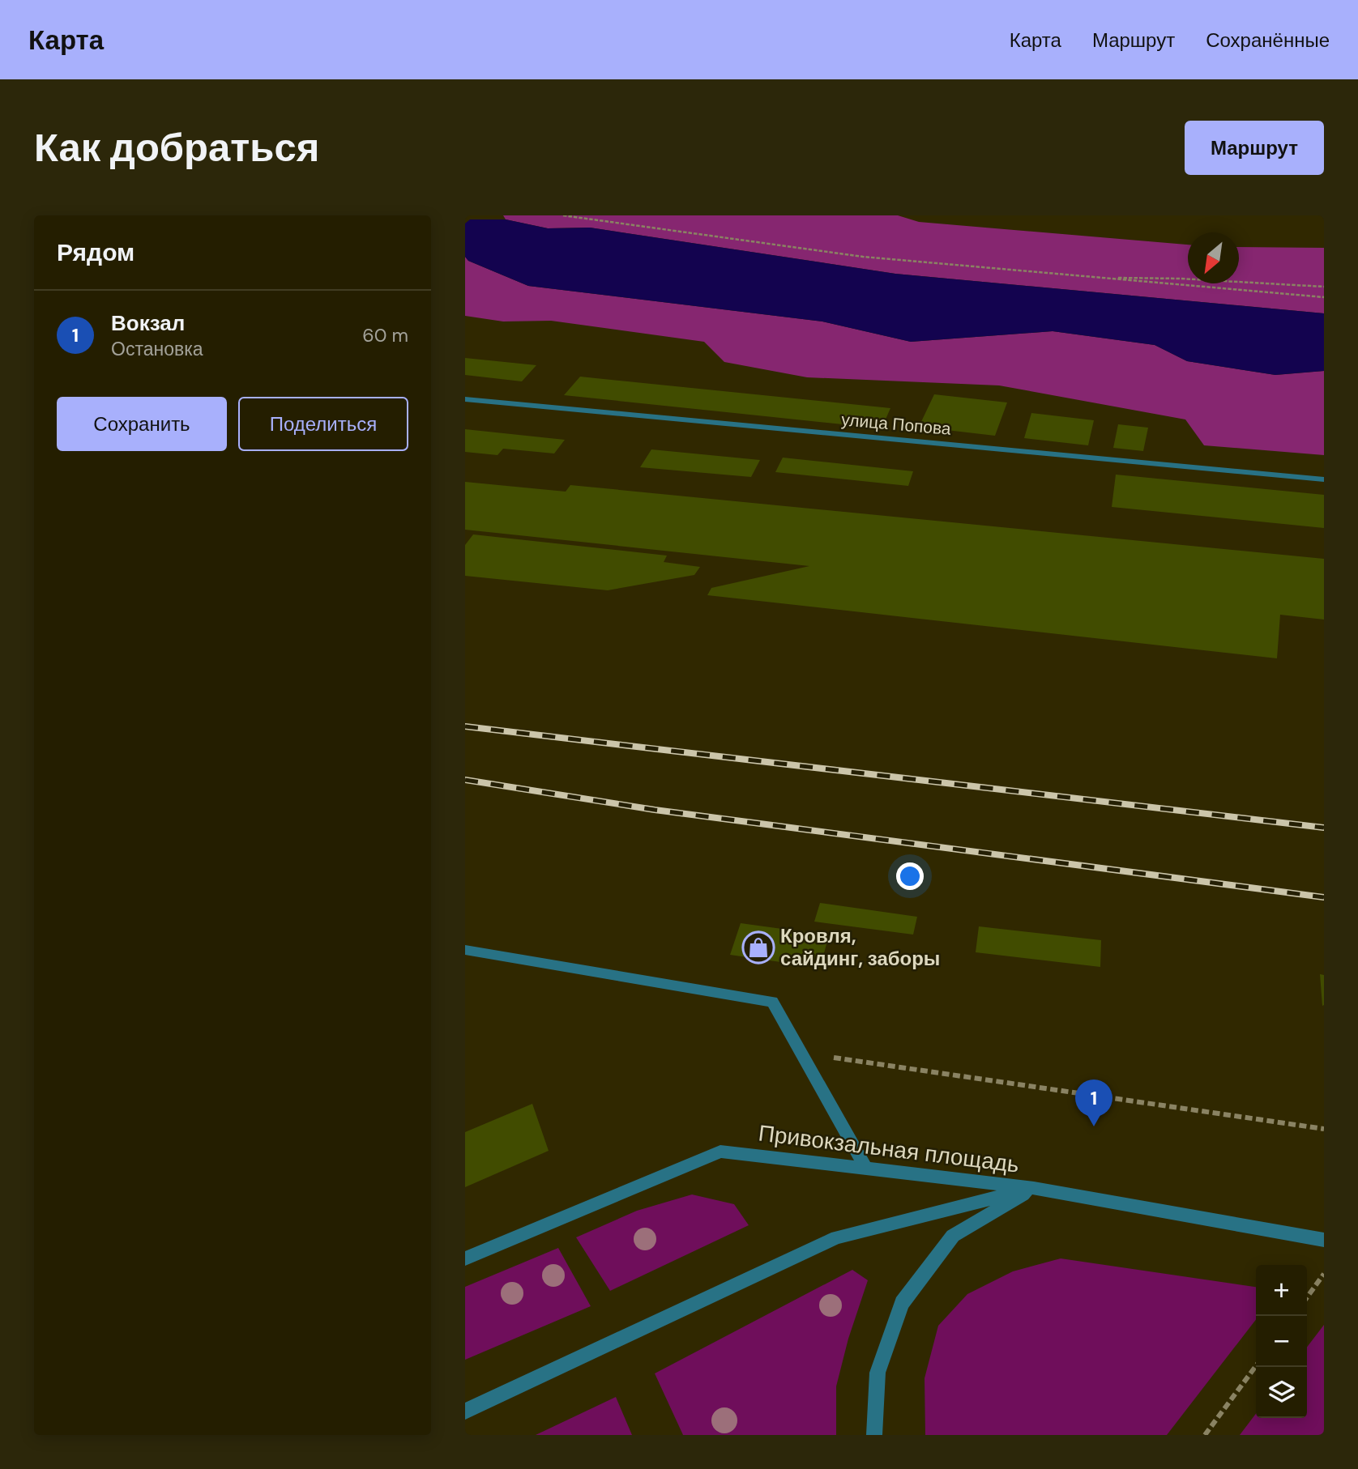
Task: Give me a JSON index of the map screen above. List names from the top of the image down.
{
  "streets": {
    "street": ["улица Попова", "Привокзальная площадь"]
  },
  "places": {
    "shop": ["Кровля, сайдинг, заборы"]
  },
  "north": "bottom left",
  "page": {
    "header": "Карта",
    "nav": ["Карта", "Маршрут", "Сохранённые"],
    "buttons": [
      "Маршрут",
      ["Сохранить", "Поделиться"]
    ],
    "title": "Как добраться",
    "heading": "Рядом",
    "list": [
      {
        "mark": "1",
        "name": "Вокзал",
        "note": "Остановка",
        "value": "60 m"
      }
    ],
    "pins": "1",
    "map_buttons": ["+", "−"]
  }
}
